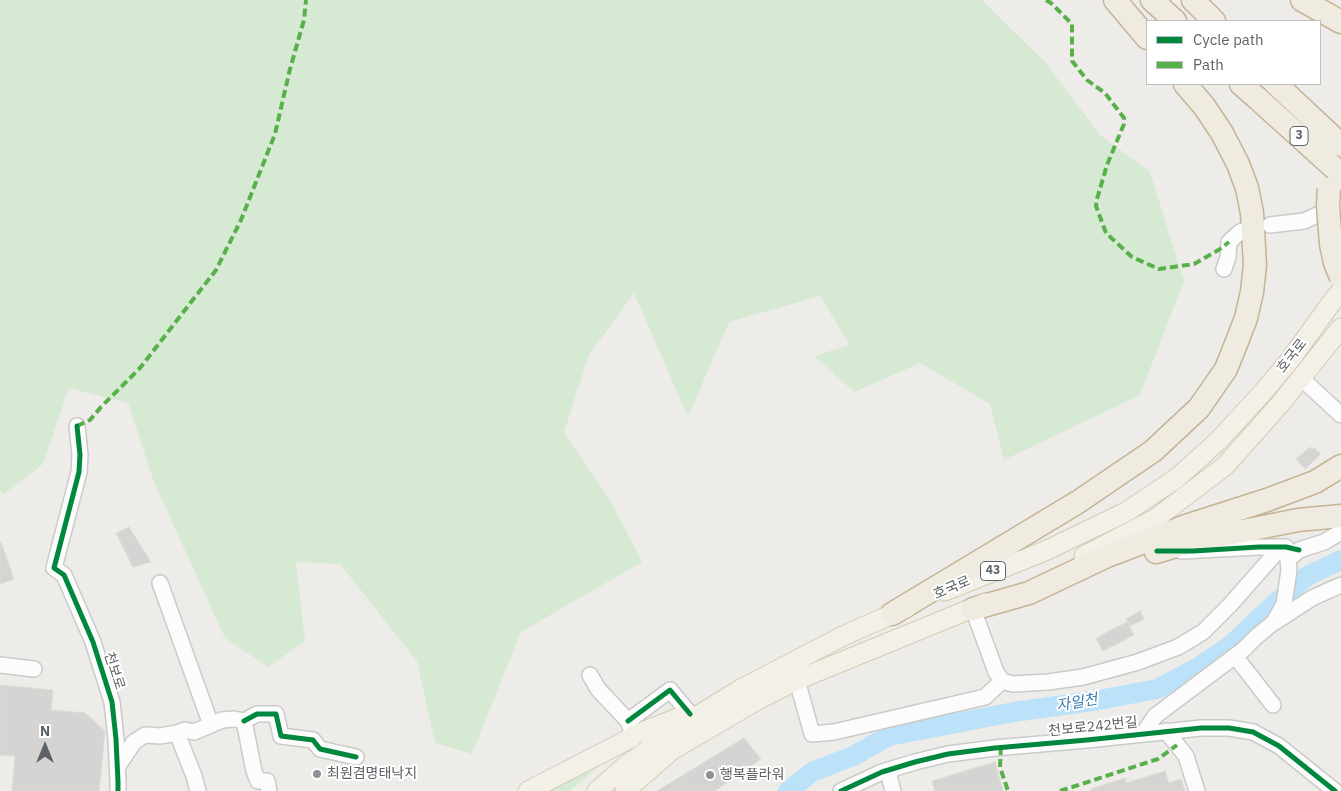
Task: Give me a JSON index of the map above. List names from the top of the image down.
{
  "streets": {
    "highway": ["3"],
    "main road": ["호국로", "43"],
    "street": ["천보로", "천보로242번길"]
  },
  "water": ["자일천"],
  "places": ["최원겸명태낙지", "행복플라워"],
  "legend": ["Cycle path", "Path"],
  "north": "top"
}
